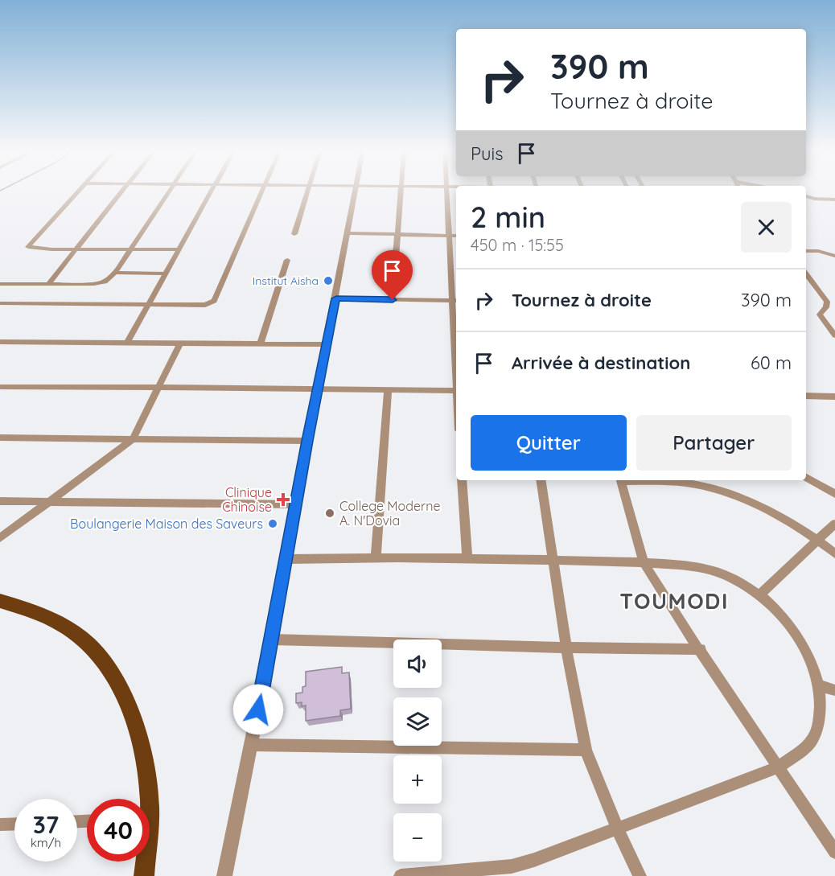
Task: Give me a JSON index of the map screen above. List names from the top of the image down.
{
  "districts": ["TOUMODI"],
  "places": {
    "other": ["Institut Aisha", "College Moderne A. N'Dovia", "Boulangerie Maison des Saveurs"],
    "health": ["Clinique Chinoise"]
  },
  "page": {
    "turn": ["390 m", "Tournez à droite"],
    "then": "Puis",
    "heading": ["2 min", "450 m · 15:55"],
    "list": [
      {
        "name": "Tournez à droite",
        "value": "390 m"
      },
      {
        "name": "Arrivée à destination",
        "value": "60 m"
      }
    ],
    "buttons": ["Quitter", "Partager"],
    "map_buttons": ["+", "−"],
    "speed": "37 km/h",
    "limit": "40"
  }
}
